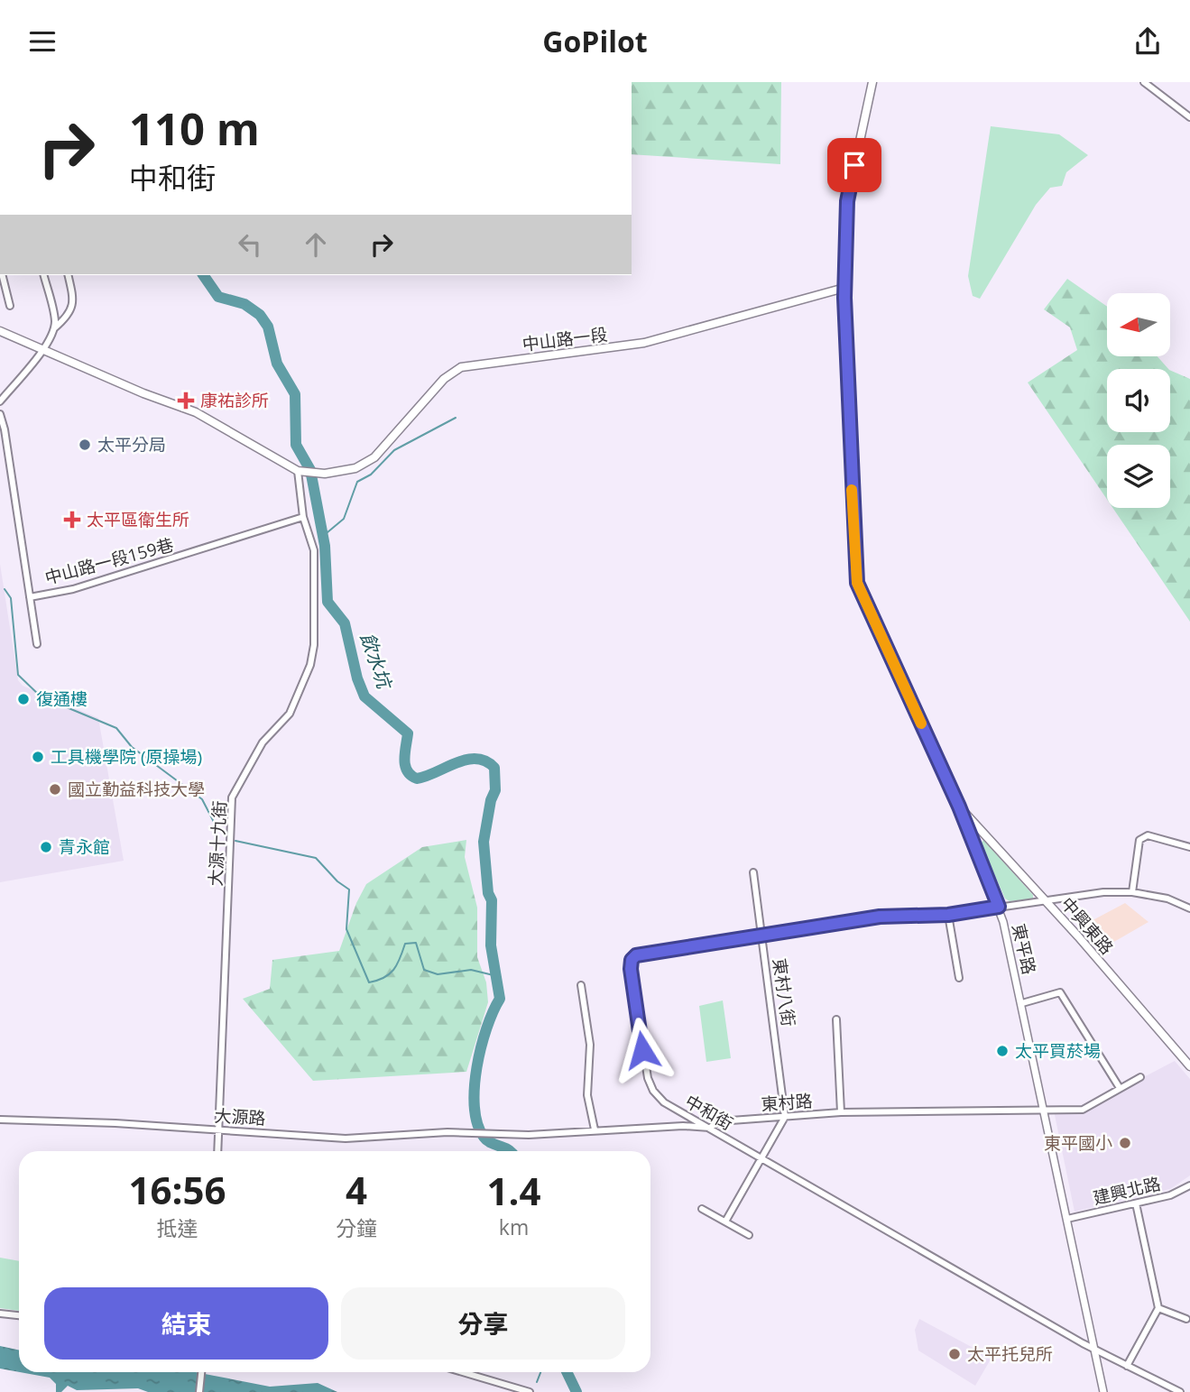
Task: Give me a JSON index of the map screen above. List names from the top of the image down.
{
  "streets": {
    "main road": ["中山路一段", "中興東路", "東平路"],
    "street": [
      "中山路一段159巷",
      "大源十九街",
      "東村八街",
      "東村路",
      "中和街",
      "大源路",
      "建興北路"
    ]
  },
  "crossings": [
    ["中山路一段", "大源十九街"],
    ["中山路一段", "東平路"],
    ["中山路一段159巷", "大源十九街"],
    ["大源十九街", "大源路"],
    ["中興東路", "東平路"],
    ["中興東路", "中和街"],
    ["東平路", "東村路"],
    ["東平路", "中和街"],
    ["東平路", "建興北路"],
    ["東村八街", "東村路"],
    ["東村八街", "中和街"],
    ["東村路", "中和街"],
    ["東村路", "大源路"]
  ],
  "water": ["飲水坑"],
  "places": {
    "health": ["康祐診所", "太平區衛生所"],
    "other": [
      "太平分局",
      "復通樓",
      "工具機學院 (原操場)",
      "國立勤益科技大學",
      "青永館",
      "太平買菸場",
      "東平國小",
      "太平托兒所"
    ]
  },
  "north": "left",
  "page": {
    "header": "GoPilot",
    "turn": ["110 m", "中和街"],
    "eta": [
      "16:56",
      "抵達",
      "4",
      "分鐘",
      "1.4",
      "km"
    ],
    "buttons": ["結束", "分享"]
  }
}
